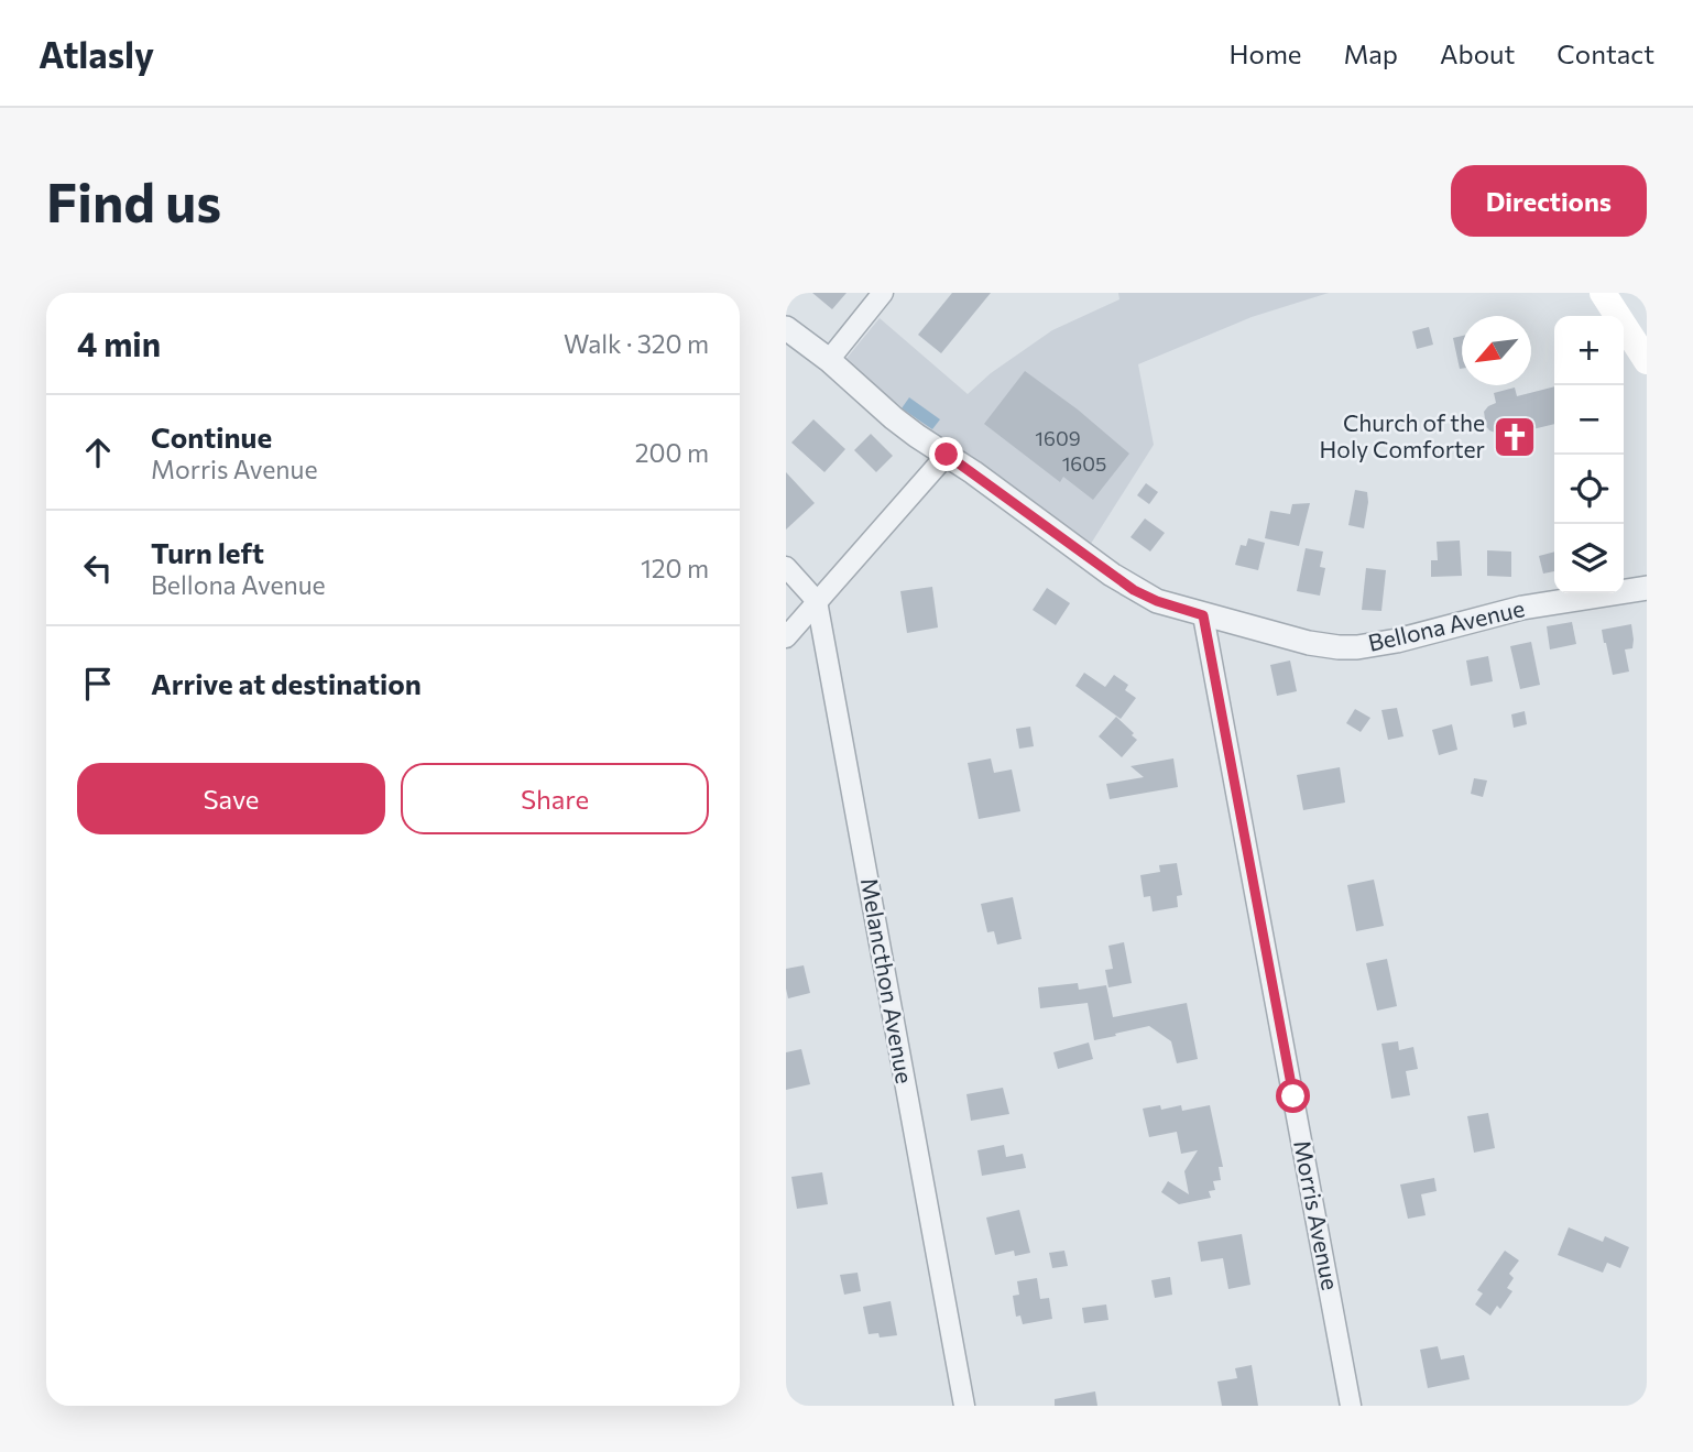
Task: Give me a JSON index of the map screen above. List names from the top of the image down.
{
  "streets": {
    "street": ["Bellona Avenue", "Melancthon Avenue", "Morris Avenue"]
  },
  "crossings": [
    ["Bellona Avenue", "Morris Avenue"]
  ],
  "places": {
    "church": ["Church of the Holy Comforter"]
  },
  "house_numbers": ["1609", "1605"],
  "north": "bottom left",
  "page": {
    "header": "Atlasly",
    "nav": [
      "Home",
      "Map",
      "About",
      "Contact"
    ],
    "buttons": [
      "Directions",
      ["Save", "Share"]
    ],
    "title": "Find us",
    "heading": ["4 min", "Walk · 320 m"],
    "map_buttons": ["+", "−"],
    "list": [
      ["Continue", "Morris Avenue", "200 m"],
      ["Turn left", "Bellona Avenue", "120 m"],
      "Arrive at destination"
    ]
  }
}
